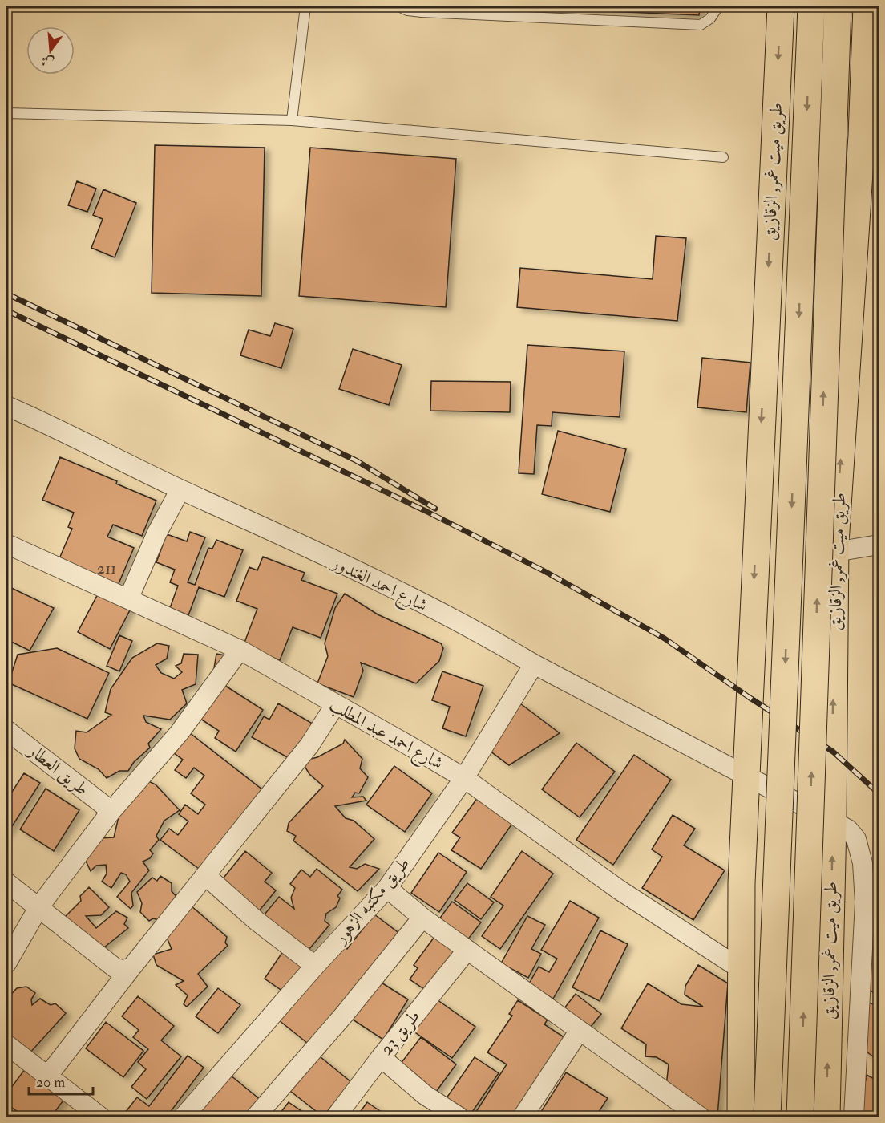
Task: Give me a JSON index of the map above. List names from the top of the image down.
{
  "streets": {
    "highway": ["طريق ميت غمر, الزقازيق"],
    "street": [
      "شارع احمد الغندور",
      "شارع احمد عبد المطلب",
      "طريق العطار",
      "طريق مكتبه الزهور",
      "طريق 23"
    ]
  },
  "crossings": [
    ["طريق ميت غمر, الزقازيق", "شارع احمد الغندور"],
    ["طريق ميت غمر, الزقازيق", "شارع احمد عبد المطلب"],
    ["شارع احمد الغندور", "طريق مكتبه الزهور"],
    ["شارع احمد عبد المطلب", "طريق مكتبه الزهور"]
  ],
  "house_numbers": ["211"],
  "scale_bar": "20 m",
  "north": "bottom"
}
